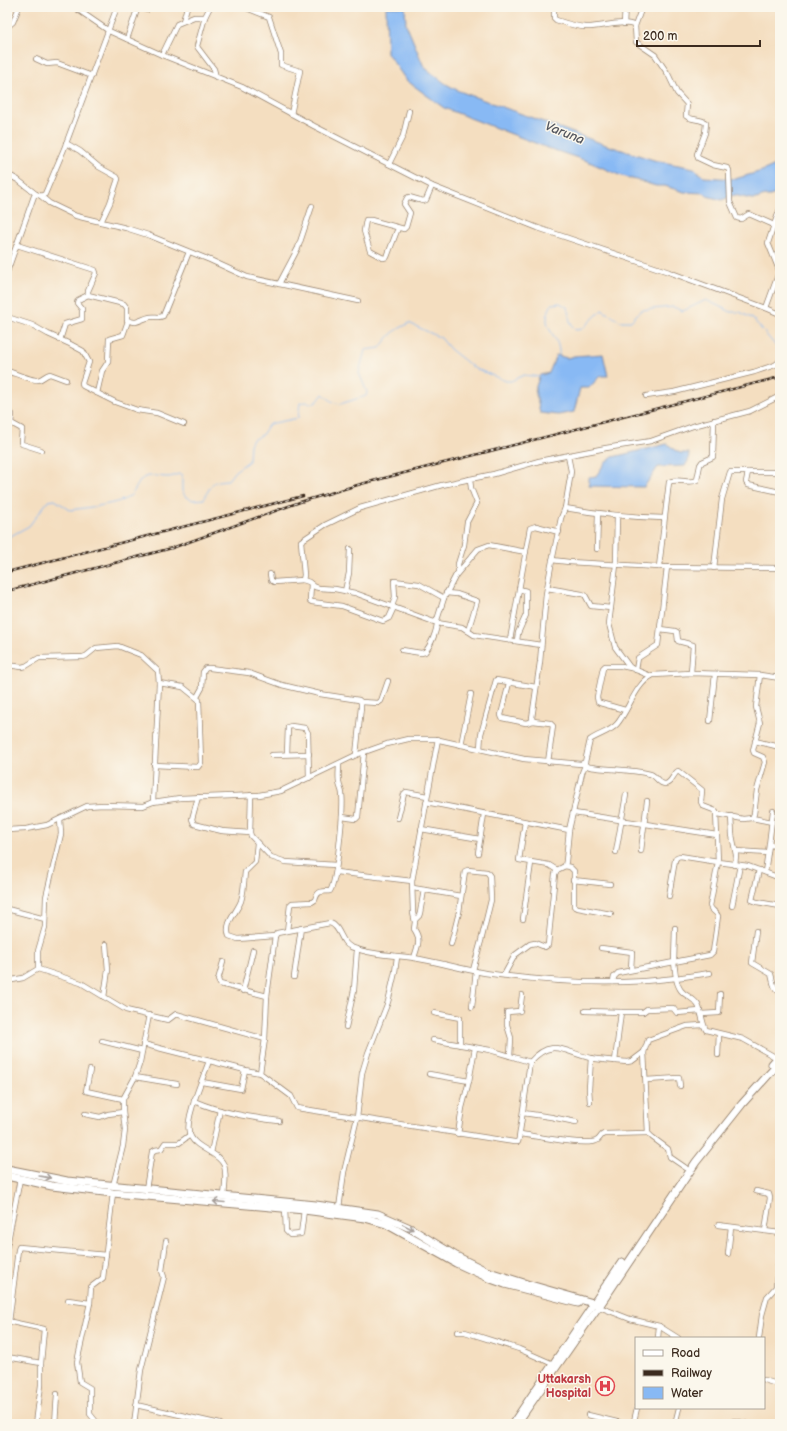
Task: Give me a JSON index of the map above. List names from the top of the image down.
{
  "water": ["Varuna"],
  "places": {
    "hospital": ["Uttakarsh Hospital"]
  },
  "legend": ["Road", "Railway", "Water"],
  "scale_bar": "200 m"
}
